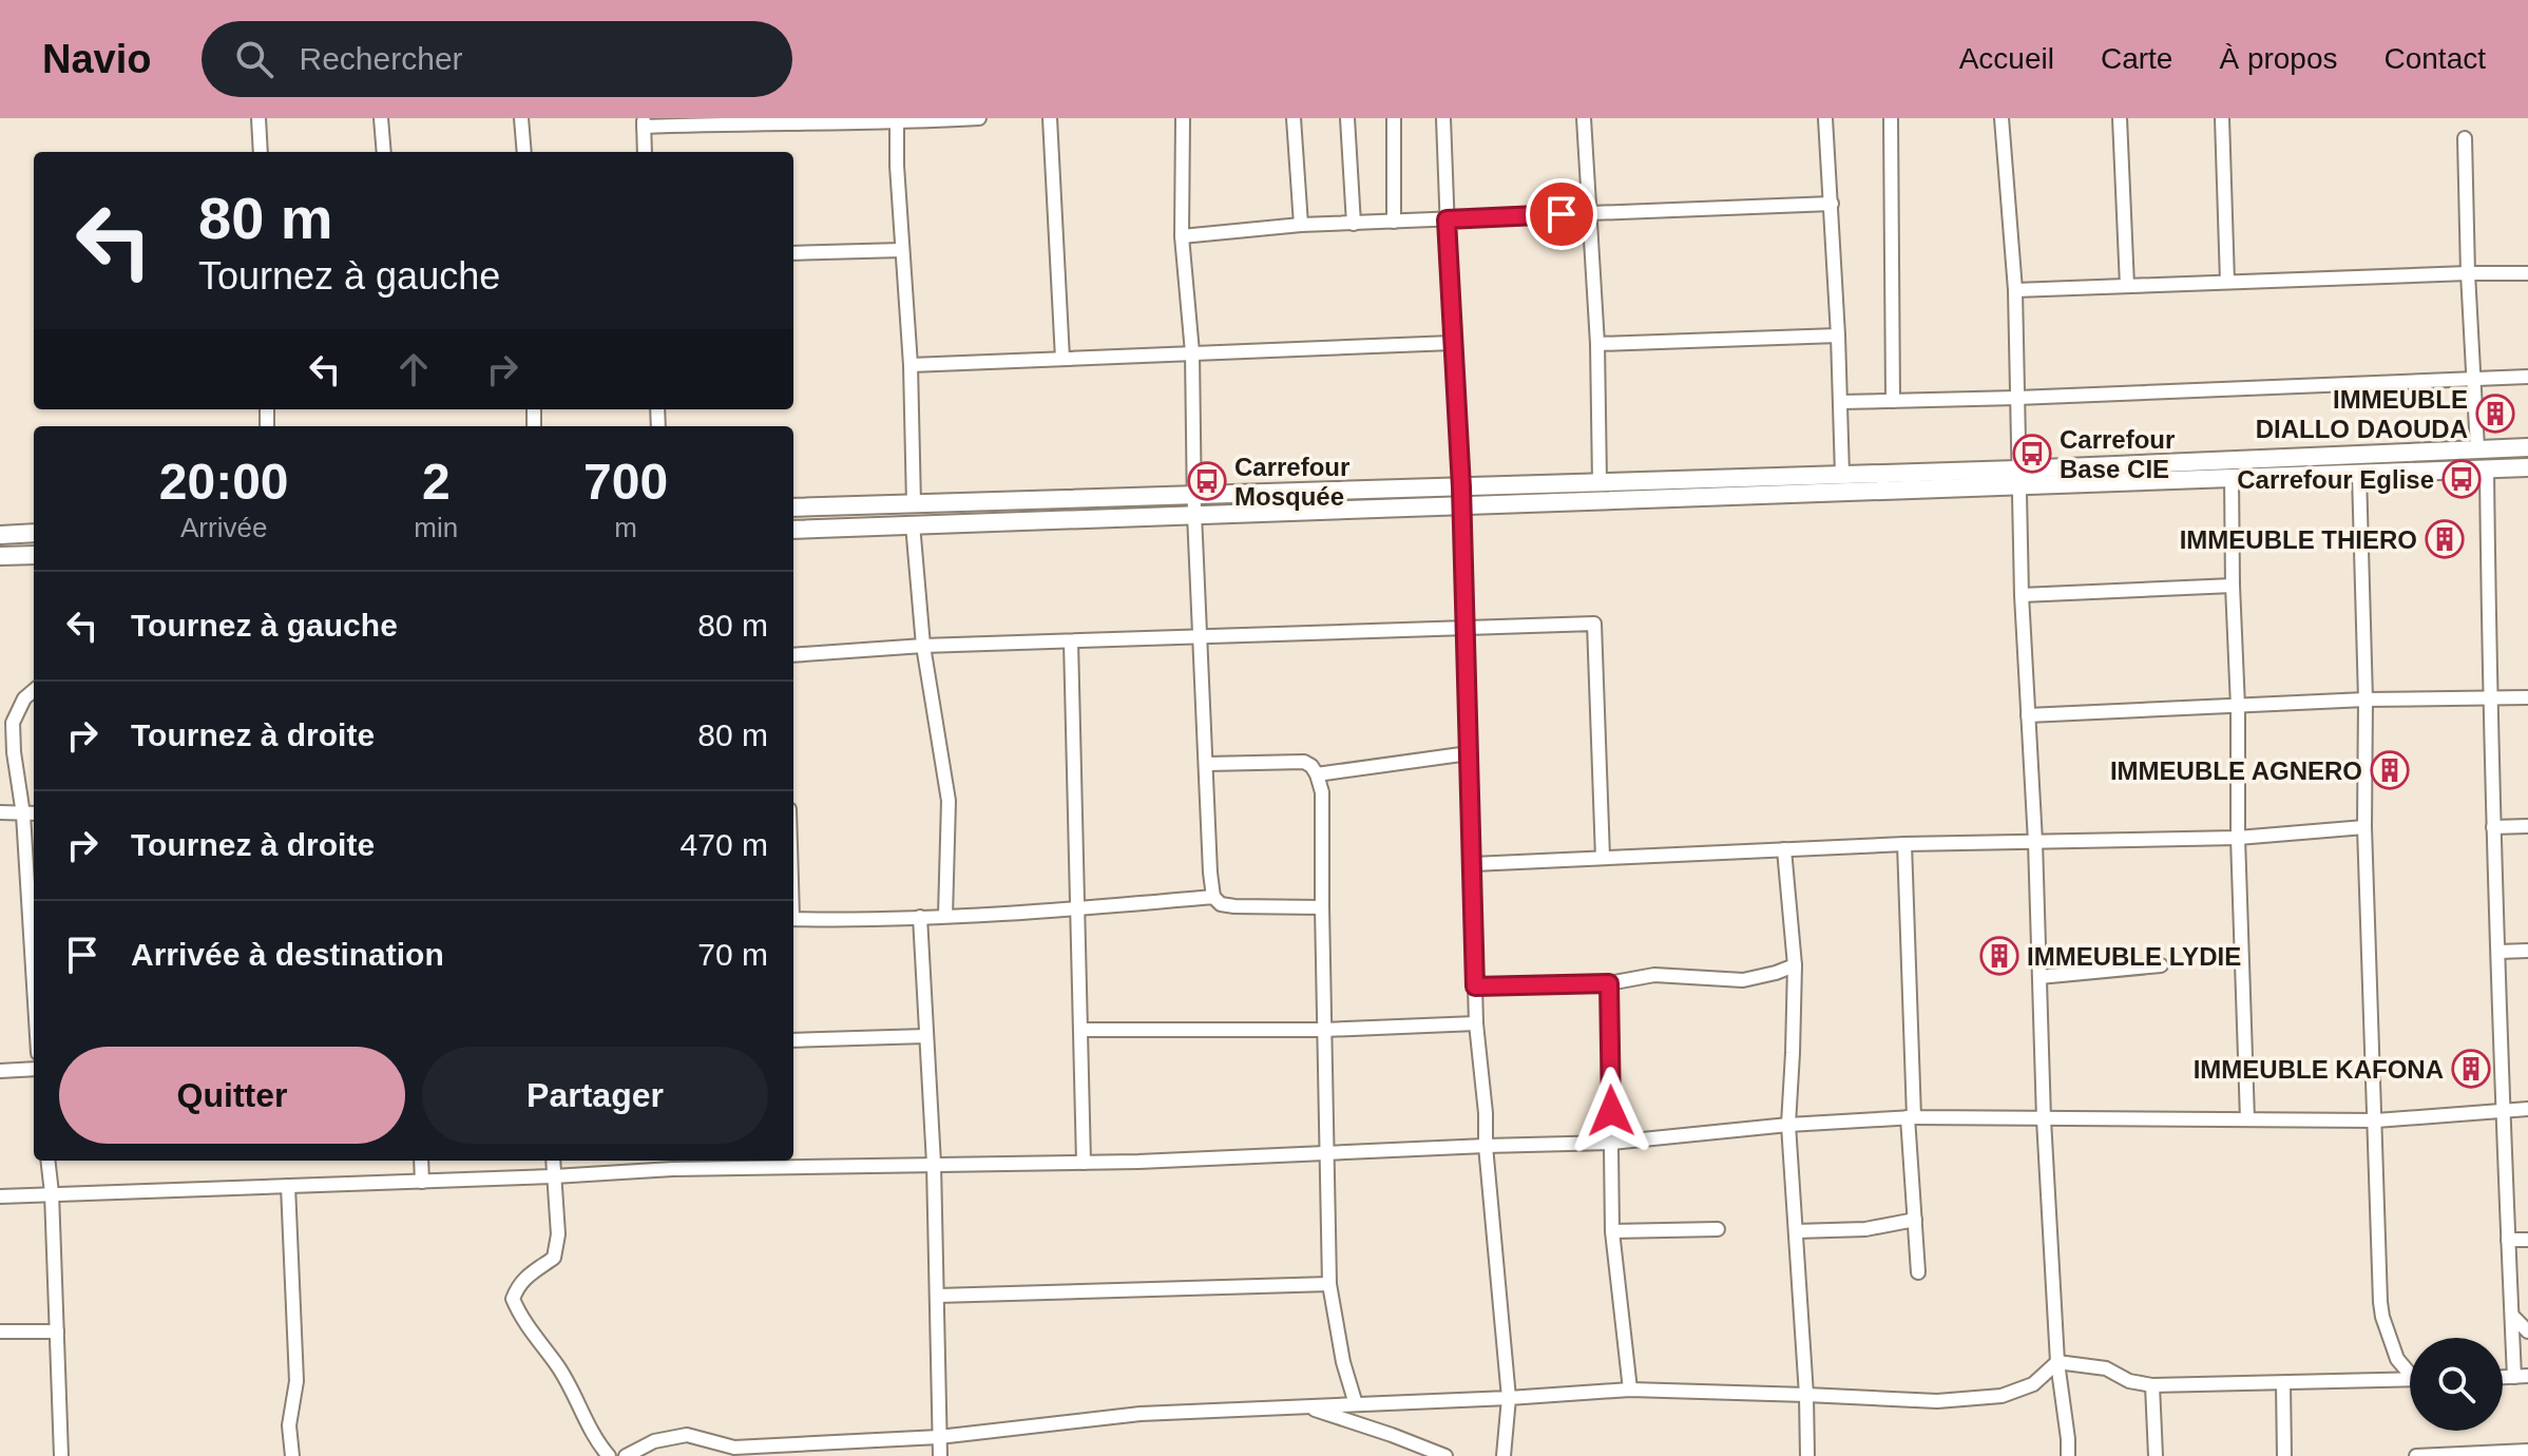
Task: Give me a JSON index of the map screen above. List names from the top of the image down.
{
  "places": {
    "building": [
      "IMMEUBLE DIALLO DAOUDA",
      "IMMEUBLE THIERO",
      "IMMEUBLE AGNERO",
      "IMMEUBLE LYDIE",
      "IMMEUBLE KAFONA"
    ],
    "bus stop": ["Carrefour Base CIE", "Carrefour Eglise", "Carrefour Mosquée"]
  },
  "page": {
    "header": "Navio",
    "search": "Rechercher",
    "nav": [
      "Accueil",
      "Carte",
      "À propos",
      "Contact"
    ],
    "turn": ["80 m", "Tournez à gauche"],
    "eta": [
      "20:00",
      "Arrivée",
      "2",
      "min",
      "700",
      "m"
    ],
    "list": [
      {
        "name": "Tournez à gauche",
        "value": "80 m"
      },
      {
        "name": "Tournez à droite",
        "value": "80 m"
      },
      {
        "name": "Tournez à droite",
        "value": "470 m"
      },
      {
        "name": "Arrivée à destination",
        "value": "70 m"
      }
    ],
    "buttons": ["Quitter", "Partager"]
  }
}
